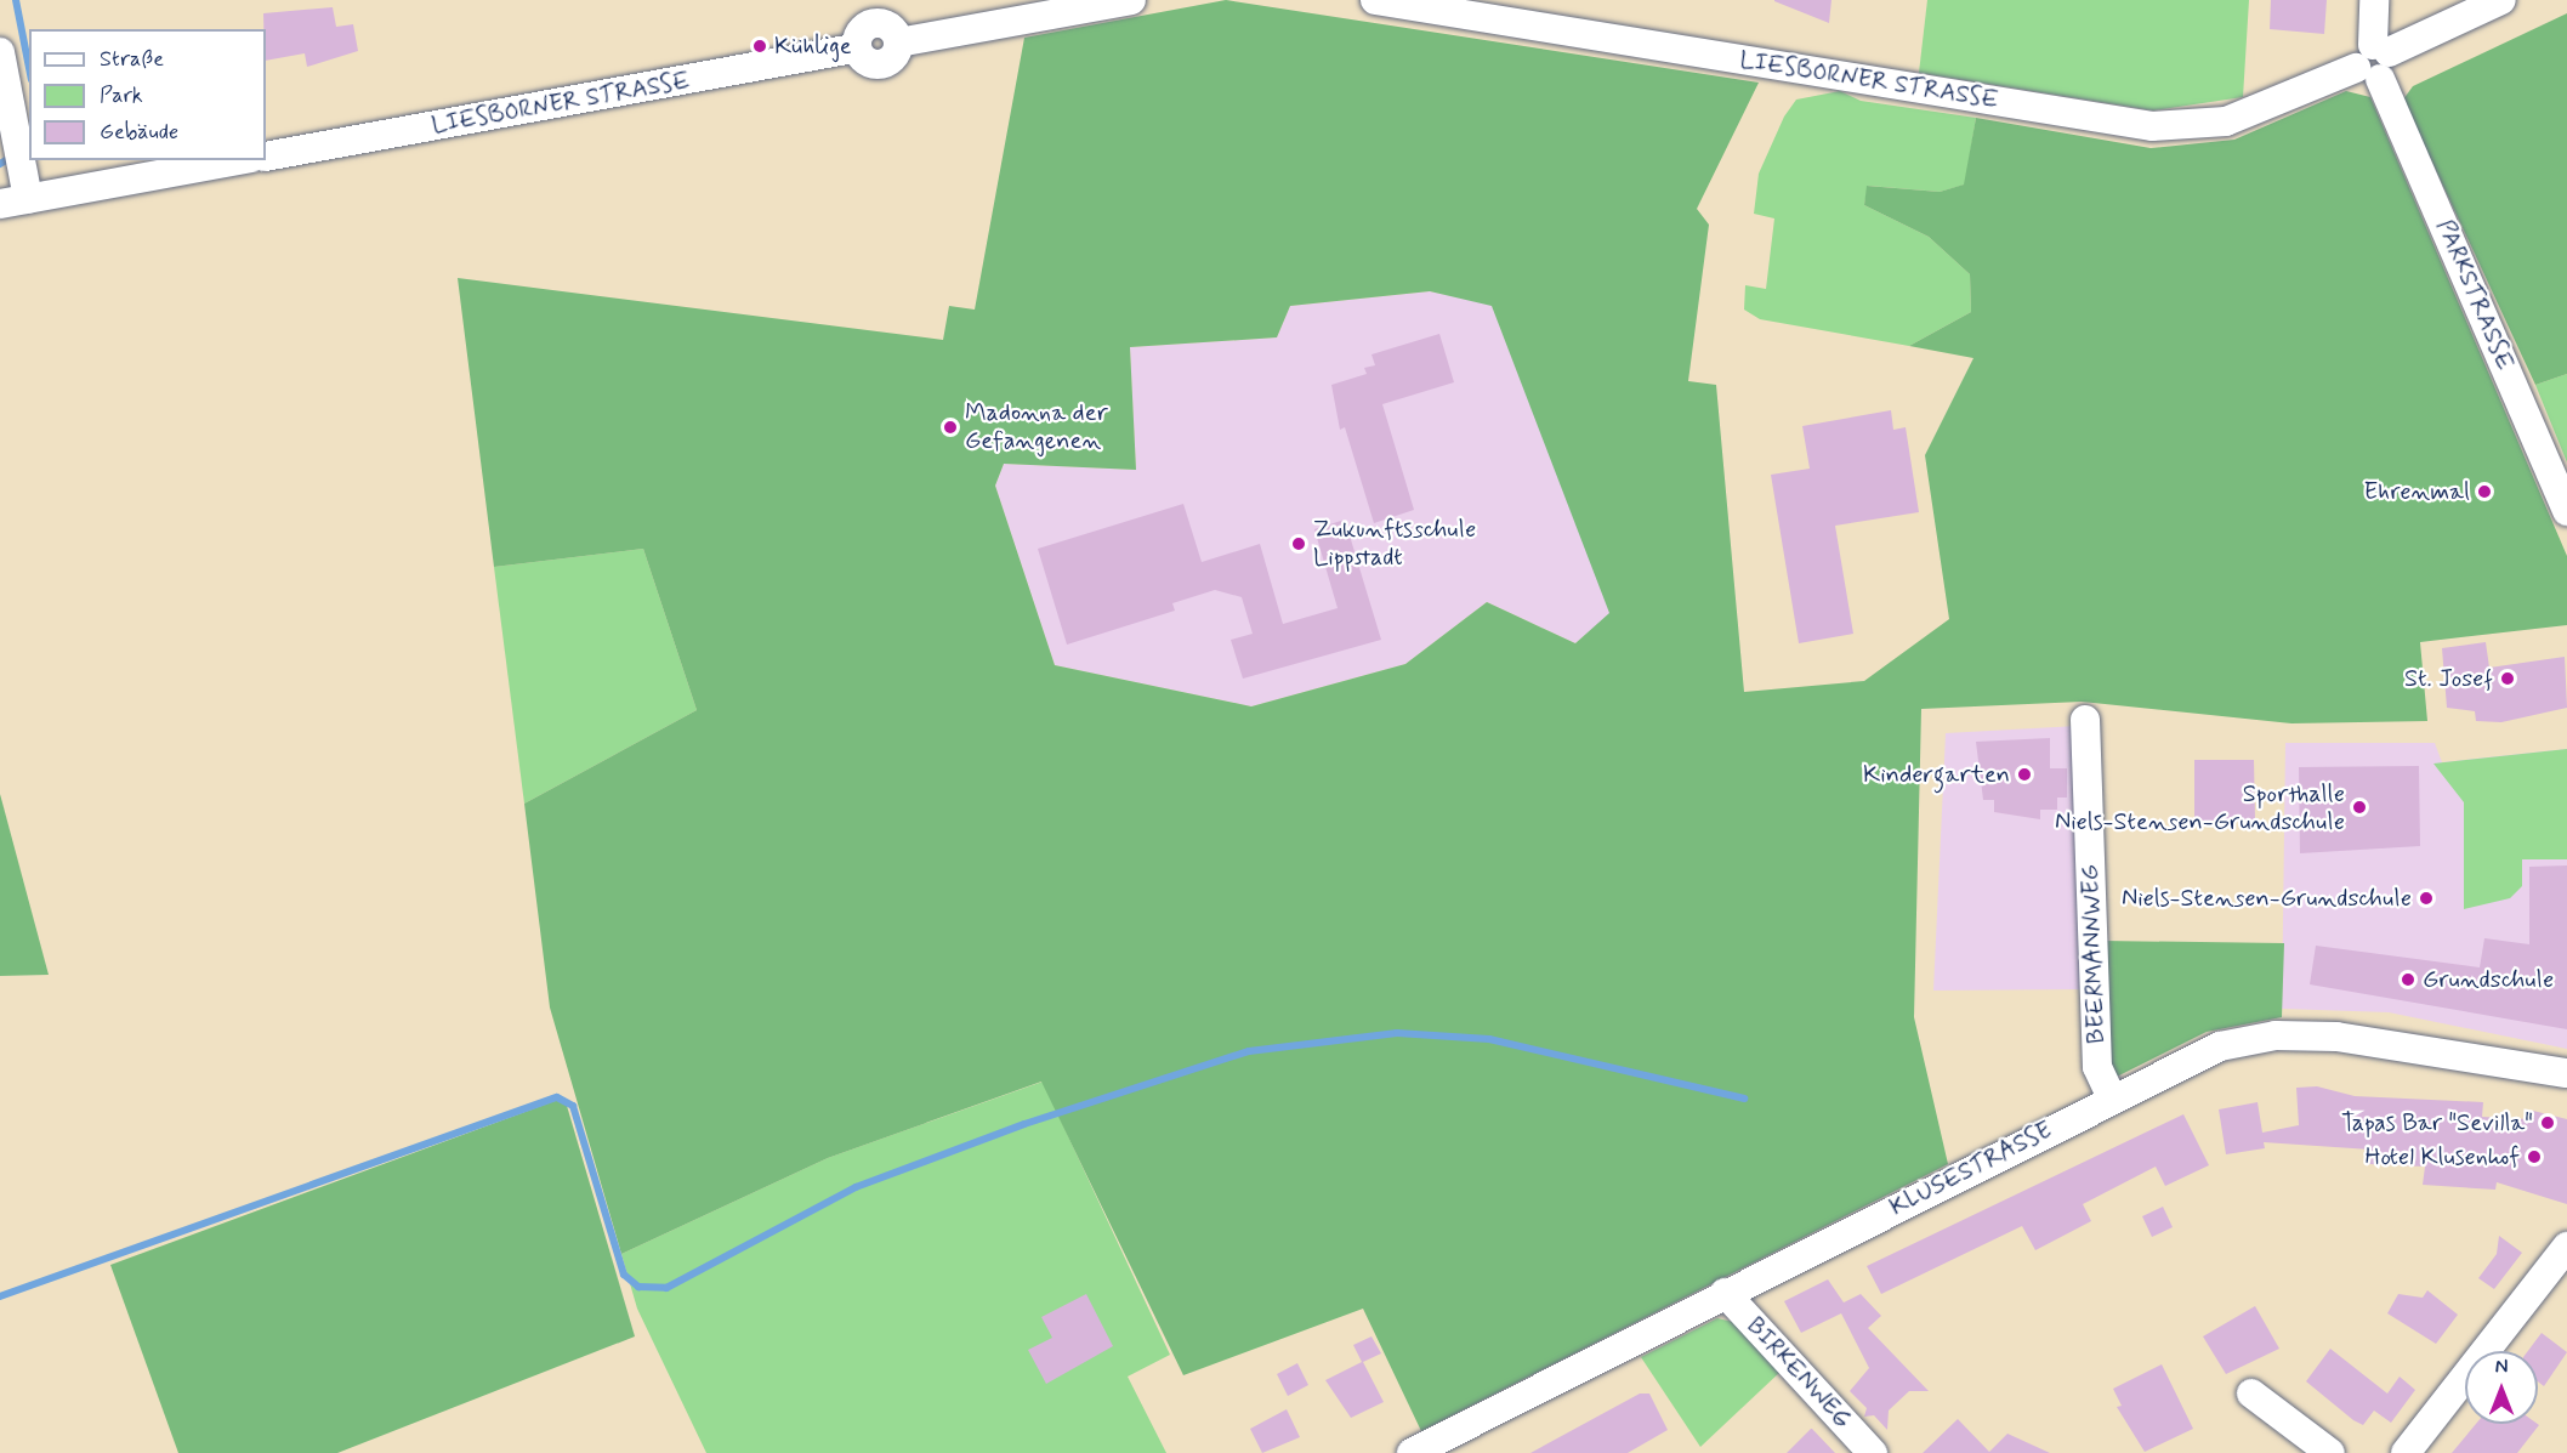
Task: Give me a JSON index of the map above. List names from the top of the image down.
{
  "streets": {
    "street": [
      "LIESBORNER STRASSE",
      "PARKSTRASSE",
      "BEERMANNWEG",
      "KLUSESTRASSE",
      "BIRKENWEG"
    ]
  },
  "crossings": [
    ["LIESBORNER STRASSE", "PARKSTRASSE"],
    ["BEERMANNWEG", "KLUSESTRASSE"],
    ["KLUSESTRASSE", "BIRKENWEG"]
  ],
  "places": [
    "Kühlige",
    "Madonna der Gefangenen",
    "Ehrenmal",
    "Zukunftsschule Lippstadt",
    "St. Josef",
    "Kindergarten",
    "Sporthalle Niels-Stensen-Grundschule",
    "Niels-Stensen-Grundschule",
    "Grundschule",
    "Tapas Bar \"Sevilla\"",
    "Hotel Klusenhof"
  ],
  "legend": ["Straße", "Park", "Gebäude"],
  "north": "top"
}
